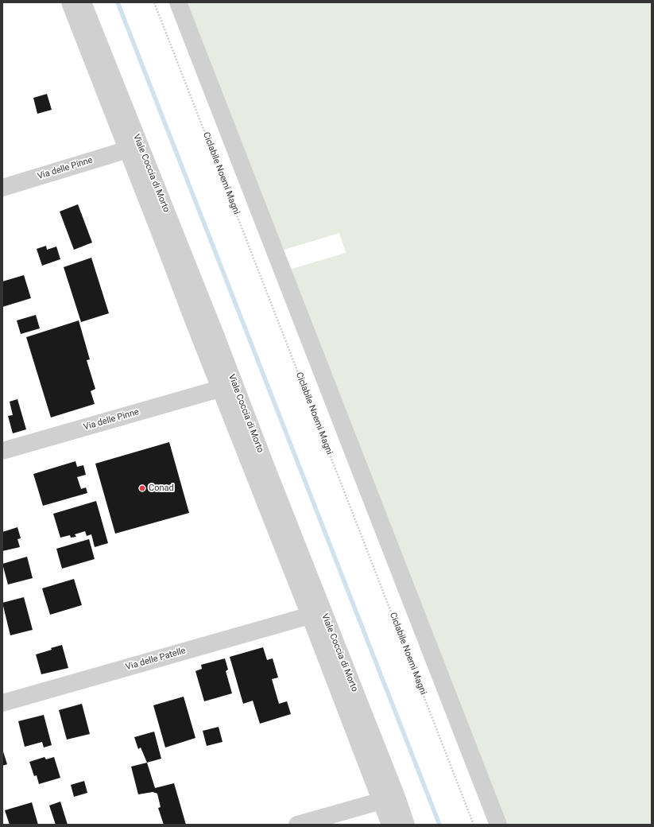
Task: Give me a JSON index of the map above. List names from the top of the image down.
{
  "streets": {
    "street": ["Via delle Pinne", "Viale Coccia di Morto", "Via delle Patelle"],
    "path": ["Ciclabile Noemi Magni"]
  },
  "crossings": [
    ["Via delle Pinne", "Viale Coccia di Morto"],
    ["Viale Coccia di Morto", "Via delle Patelle"]
  ],
  "places": ["Conad"]
}
